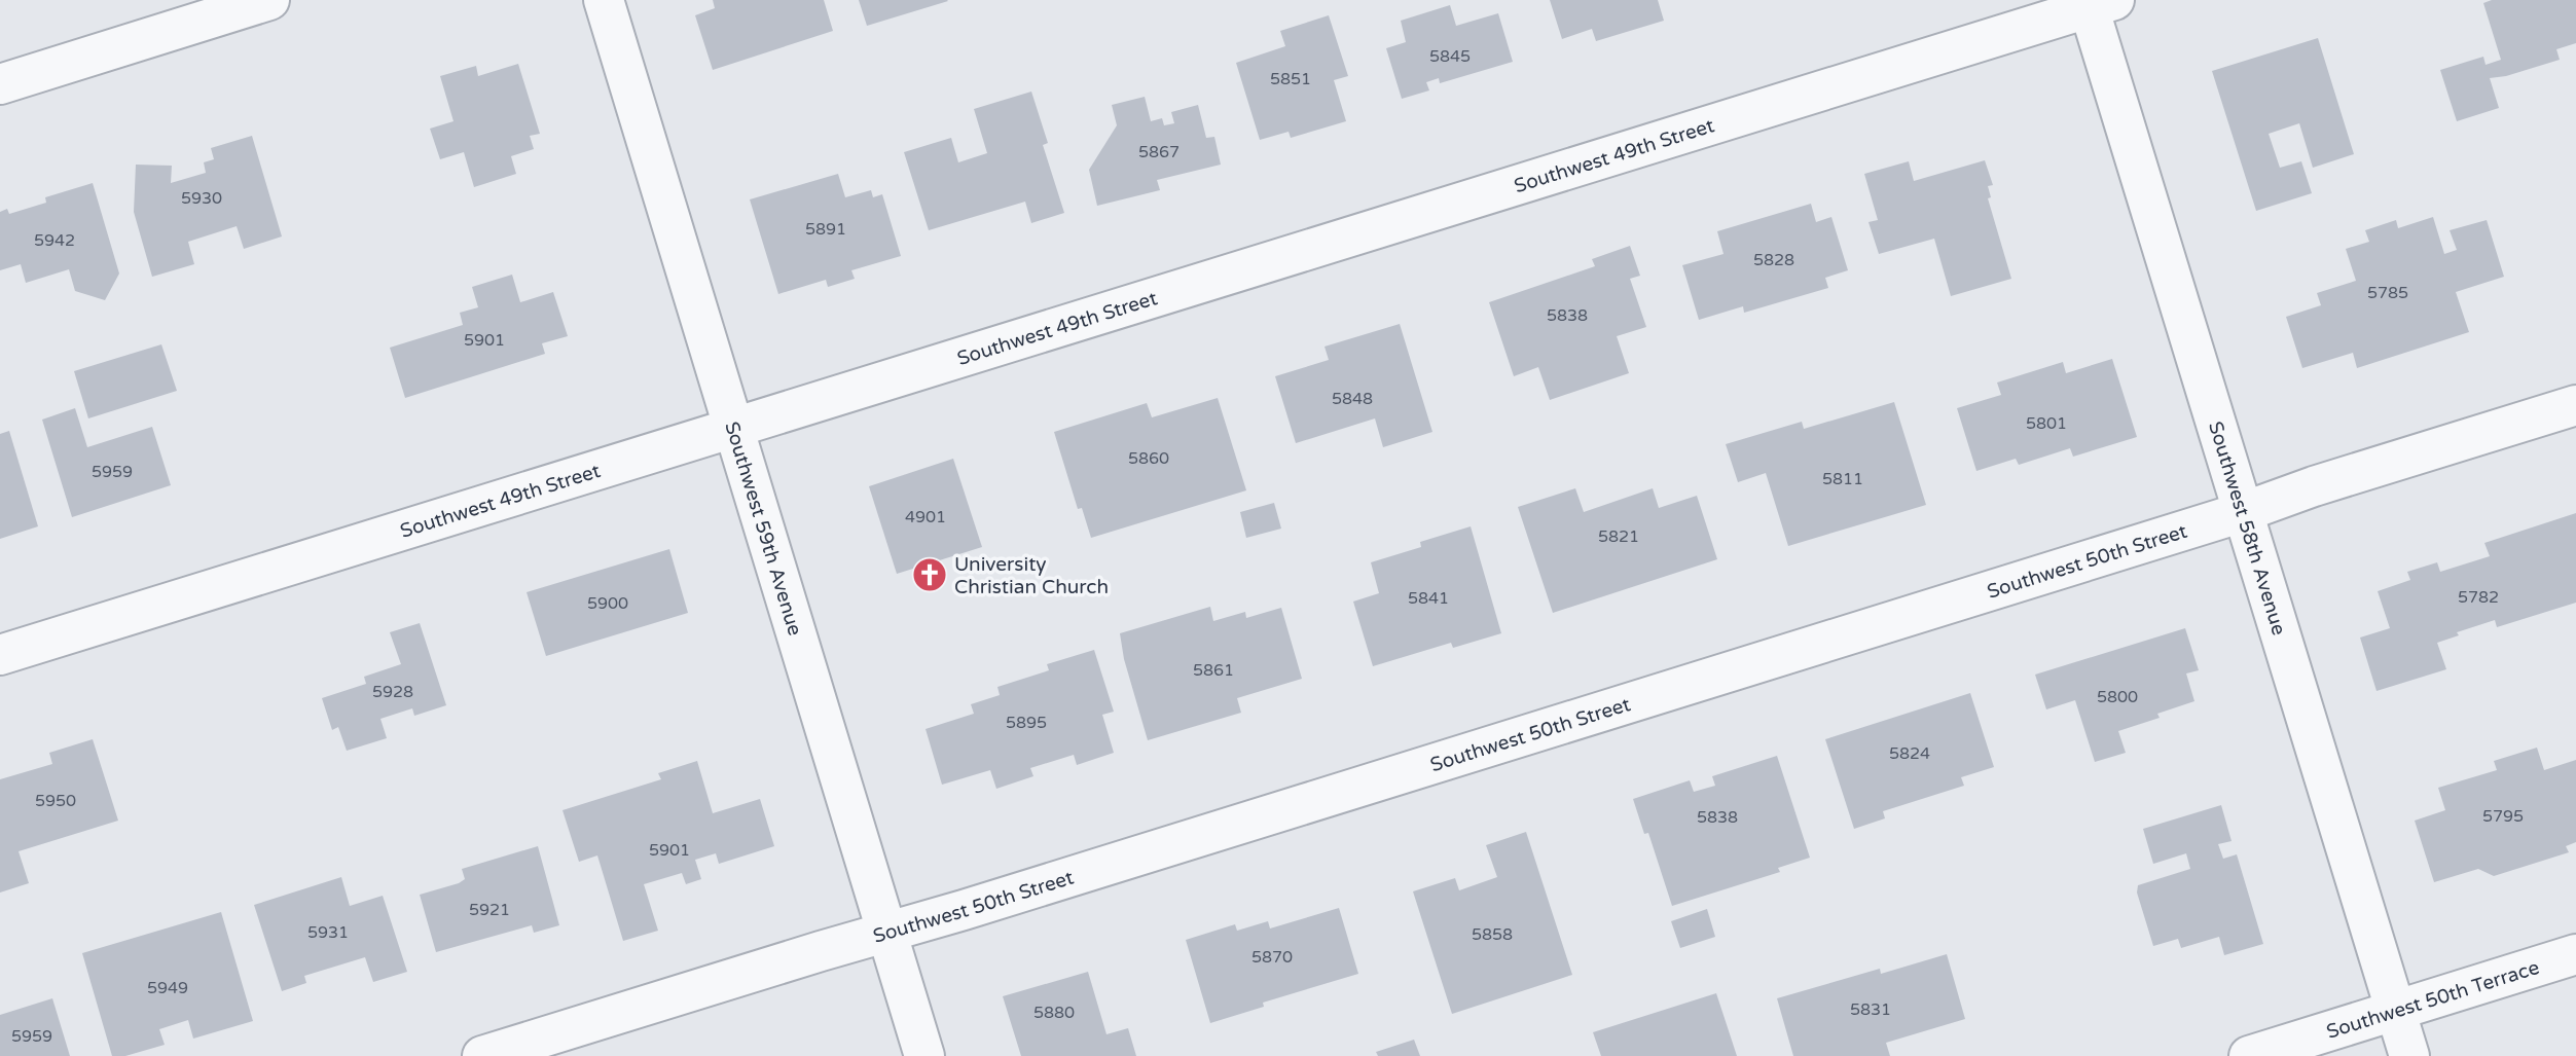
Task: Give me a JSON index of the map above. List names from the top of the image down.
{
  "streets": {
    "street": [
      "Southwest 49th Street",
      "Southwest 59th Avenue",
      "Southwest 58th Avenue",
      "Southwest 50th Street",
      "Southwest 50th Terrace"
    ]
  },
  "crossings": [
    ["Southwest 49th Street", "Southwest 59th Avenue"],
    ["Southwest 49th Street", "Southwest 58th Avenue"],
    ["Southwest 59th Avenue", "Southwest 50th Street"],
    ["Southwest 58th Avenue", "Southwest 50th Street"],
    ["Southwest 58th Avenue", "Southwest 50th Terrace"]
  ],
  "places": {
    "church": ["University Christian Church"]
  },
  "house_numbers": [
    "5845",
    "5851",
    "5867",
    "5930",
    "5891",
    "5942",
    "5828",
    "5785",
    "5838",
    "5901",
    "5848",
    "5801",
    "5860",
    "5959",
    "5811",
    "4901",
    "5821",
    "5782",
    "5841",
    "5900",
    "5861",
    "5928",
    "5800",
    "5895",
    "5824",
    "5950",
    "5795",
    "5838",
    "5901",
    "5921",
    "5931",
    "5858",
    "5870",
    "5949",
    "5831",
    "5880",
    "5959"
  ]
}
